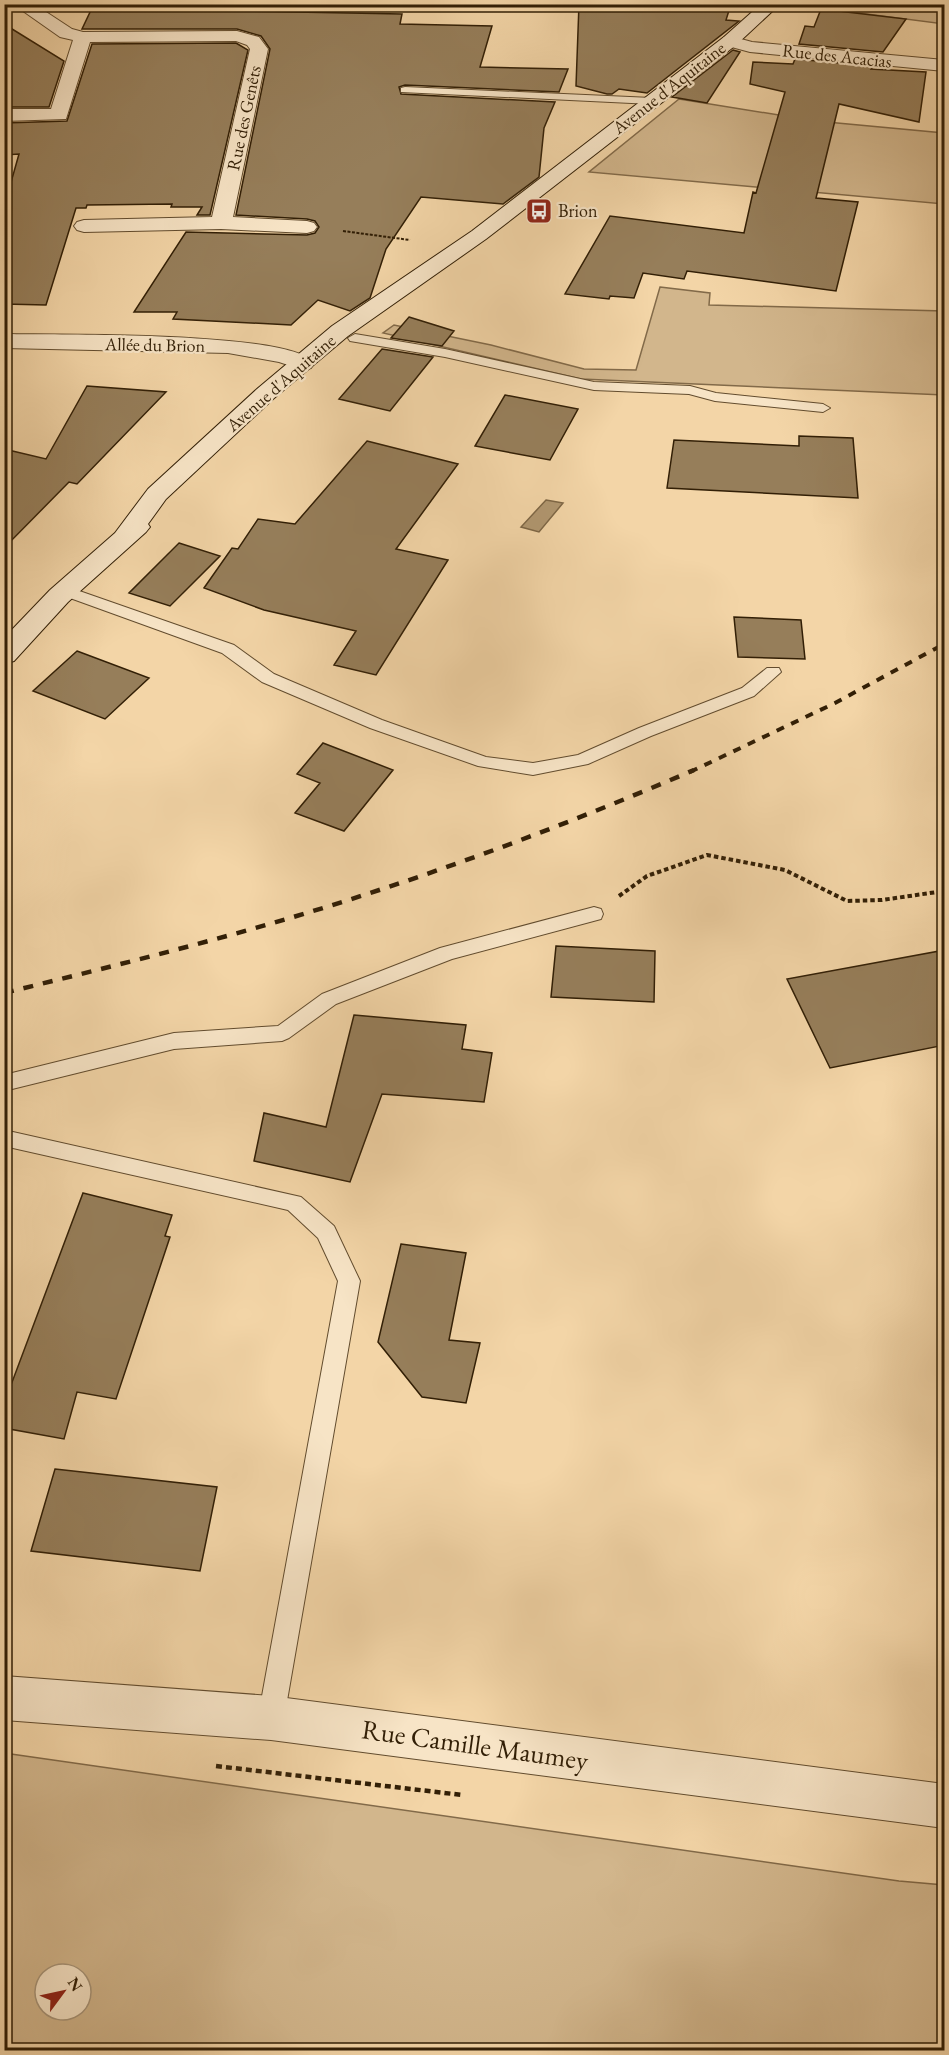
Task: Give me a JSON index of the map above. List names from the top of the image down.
{
  "streets": {
    "street": [
      "Rue des Acacias",
      "Avenue d'Aquitaine",
      "Rue des Genêts",
      "Allée du Brion",
      "Rue Camille Maumey"
    ]
  },
  "crossings": [
    ["Rue des Acacias", "Avenue d'Aquitaine"],
    ["Avenue d'Aquitaine", "Allée du Brion"]
  ],
  "places": {
    "bus stop": ["Brion"]
  },
  "north": "top right"
}
